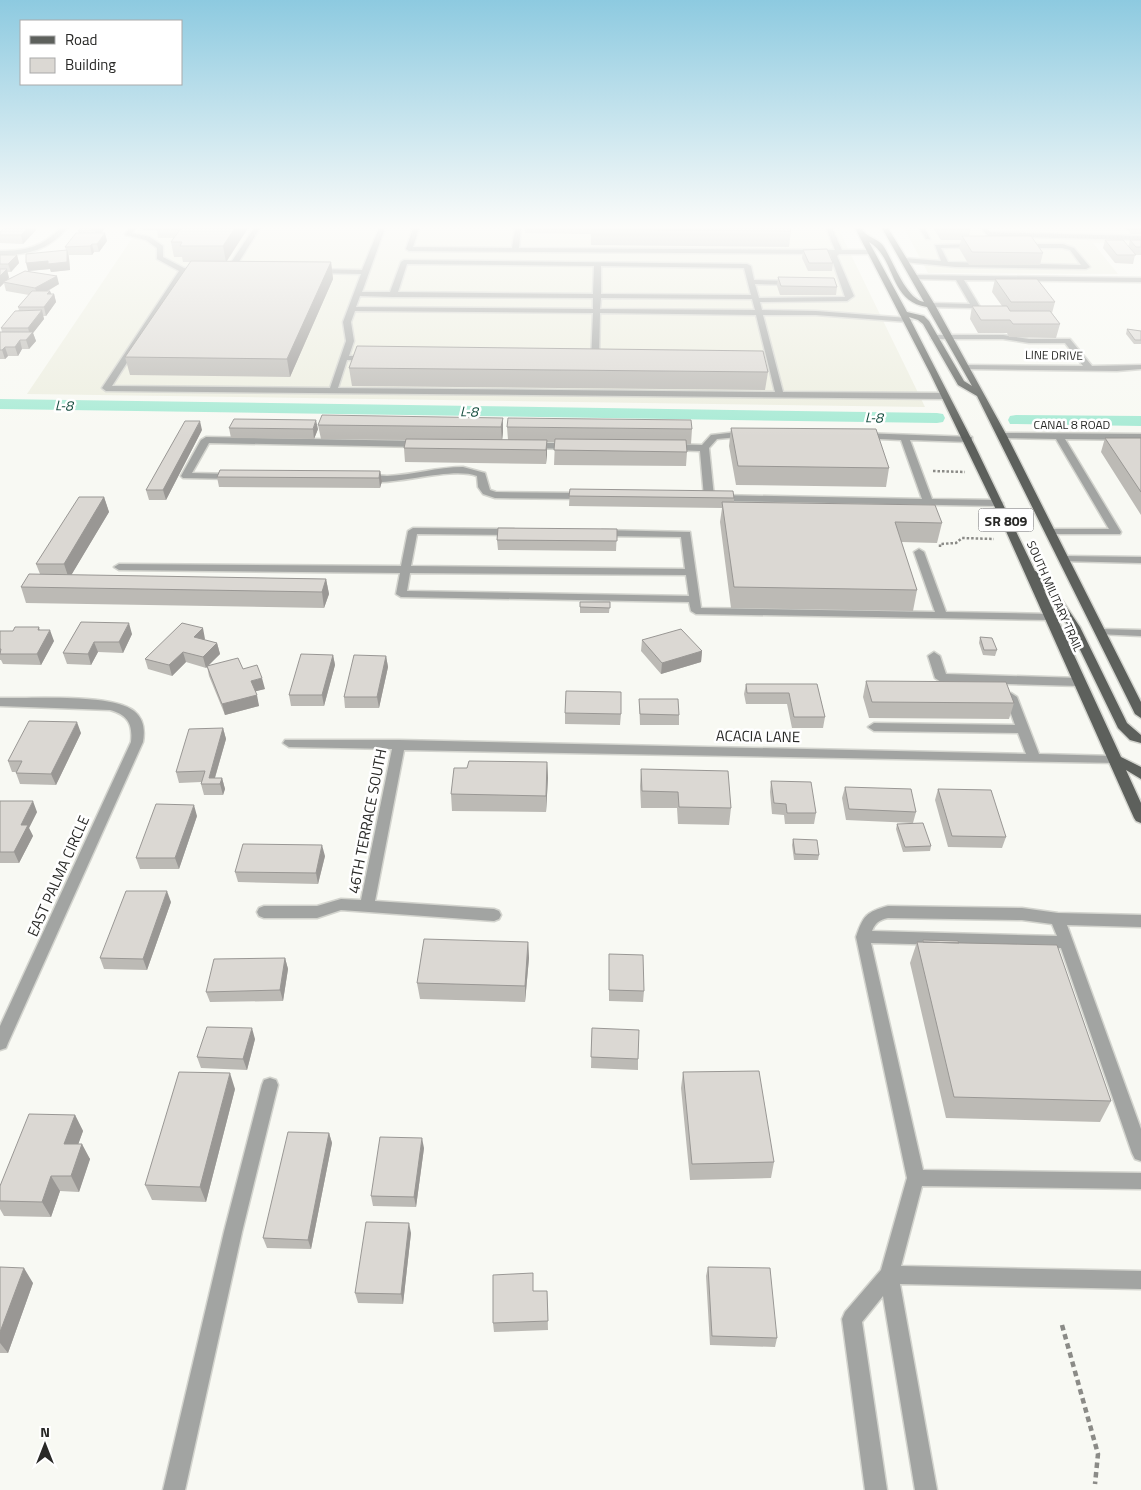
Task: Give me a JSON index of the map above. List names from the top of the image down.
{
  "streets": {
    "main road": ["SR 809", "SOUTH MILITARY TRAIL"],
    "street": [
      "LINE DRIVE",
      "CANAL 8 ROAD",
      "ACACIA LANE",
      "46TH TERRACE SOUTH",
      "EAST PALMA CIRCLE"
    ]
  },
  "crossings": [
    ["LINE DRIVE", "SOUTH MILITARY TRAIL"],
    ["CANAL 8 ROAD", "SOUTH MILITARY TRAIL"],
    ["SOUTH MILITARY TRAIL", "ACACIA LANE"],
    ["ACACIA LANE", "46TH TERRACE SOUTH"]
  ],
  "water": ["L-8"],
  "legend": ["Road", "Building"],
  "north": "top"
}
